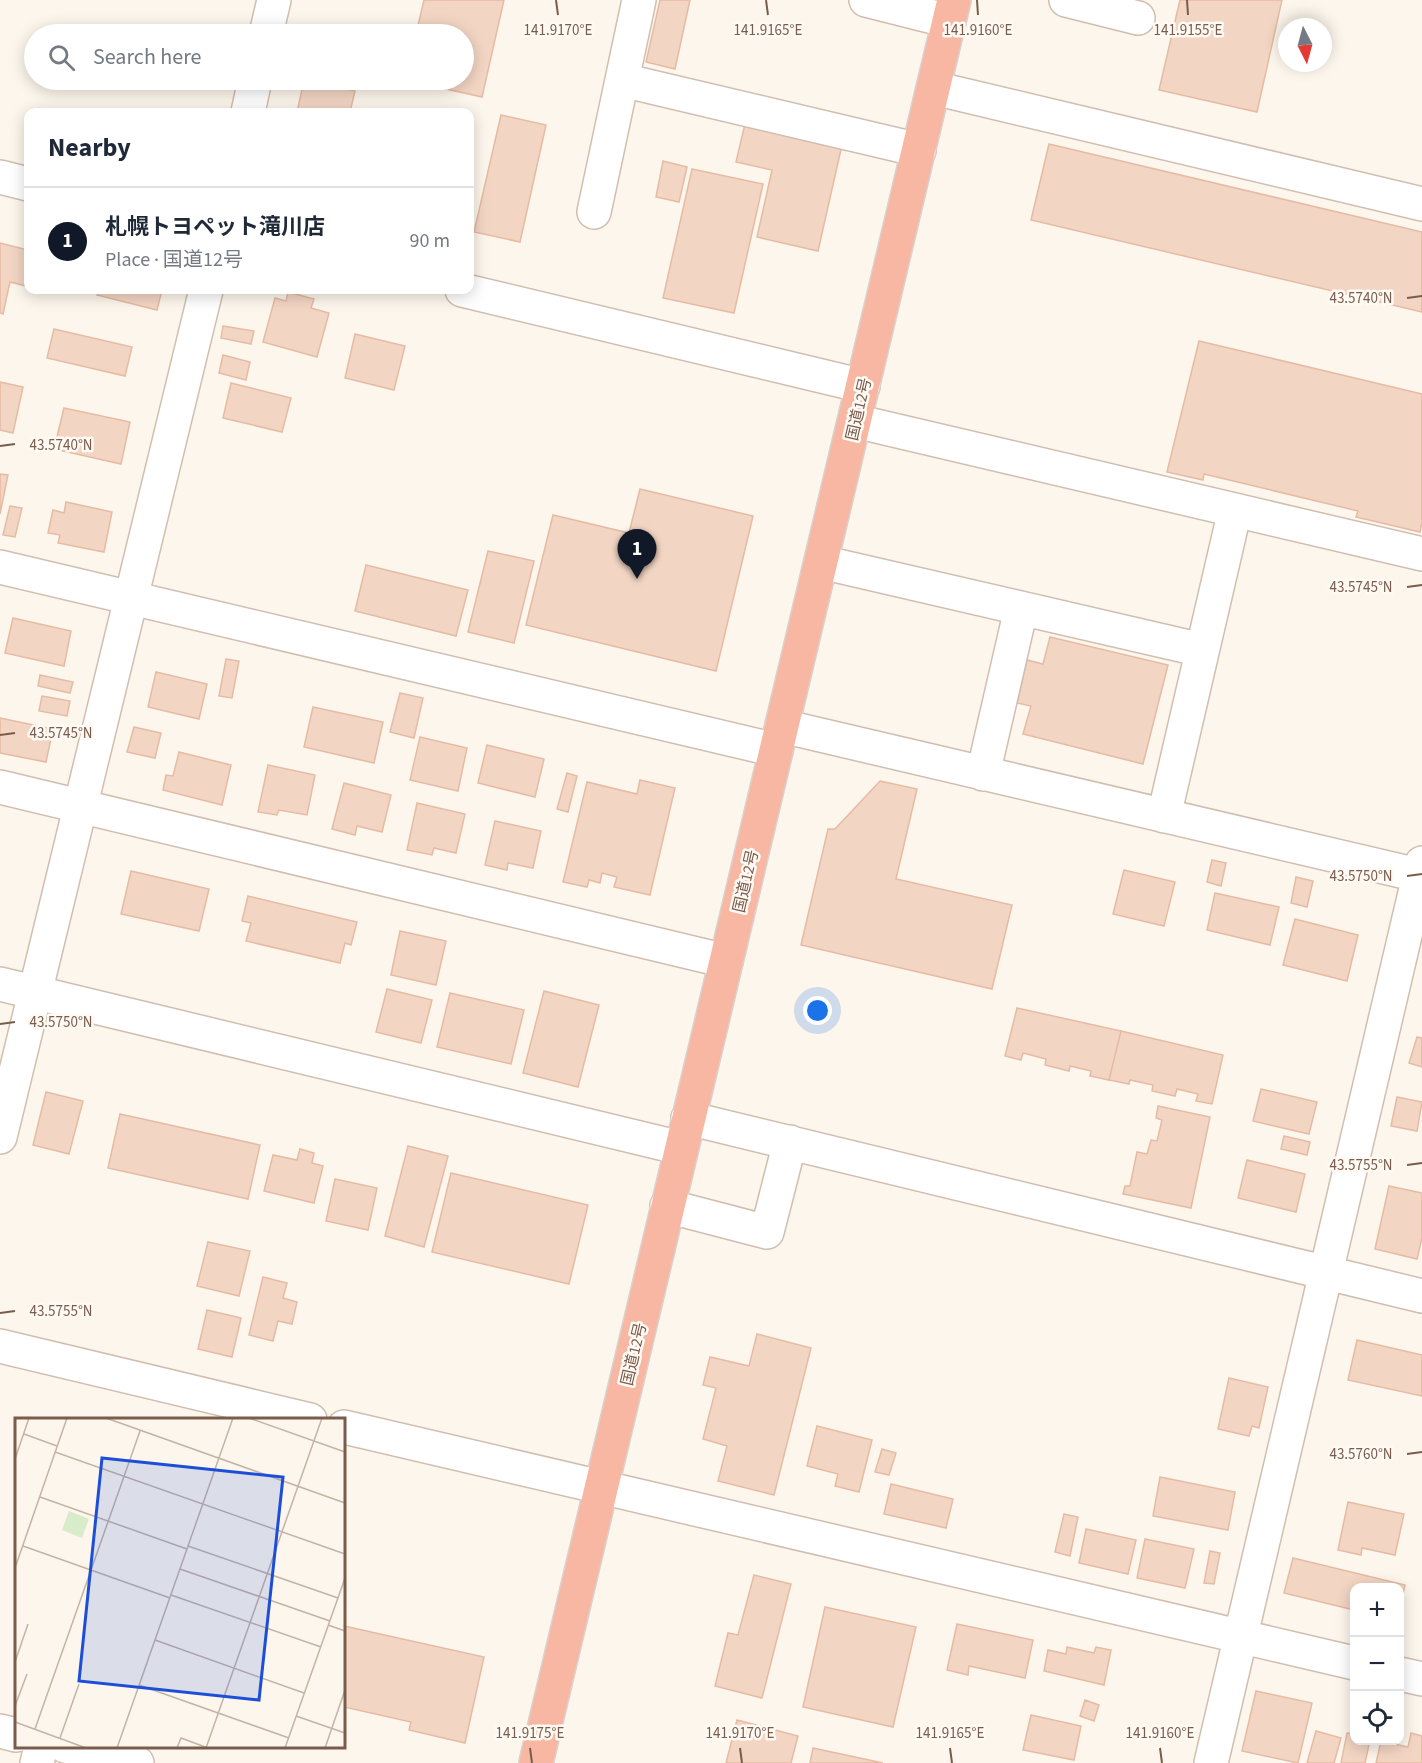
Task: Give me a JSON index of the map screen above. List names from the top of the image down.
{
  "streets": {
    "highway": ["国道12号"]
  },
  "north": "bottom",
  "page": {
    "search": "Search here",
    "heading": "Nearby",
    "list": [
      {
        "mark": "1",
        "name": "札幌トヨペット滝川店",
        "note": "Place · 国道12号",
        "value": "90 m"
      }
    ],
    "pins": "1",
    "map_buttons": ["+", "−"]
  },
  "coordinates": [
    "141.9170°E",
    "141.9165°E",
    "141.9160°E",
    "141.9155°E",
    "43.5740°N",
    "43.5745°N",
    "43.5750°N",
    "43.5755°N",
    "43.5760°N",
    "141.9175°E"
  ]
}
